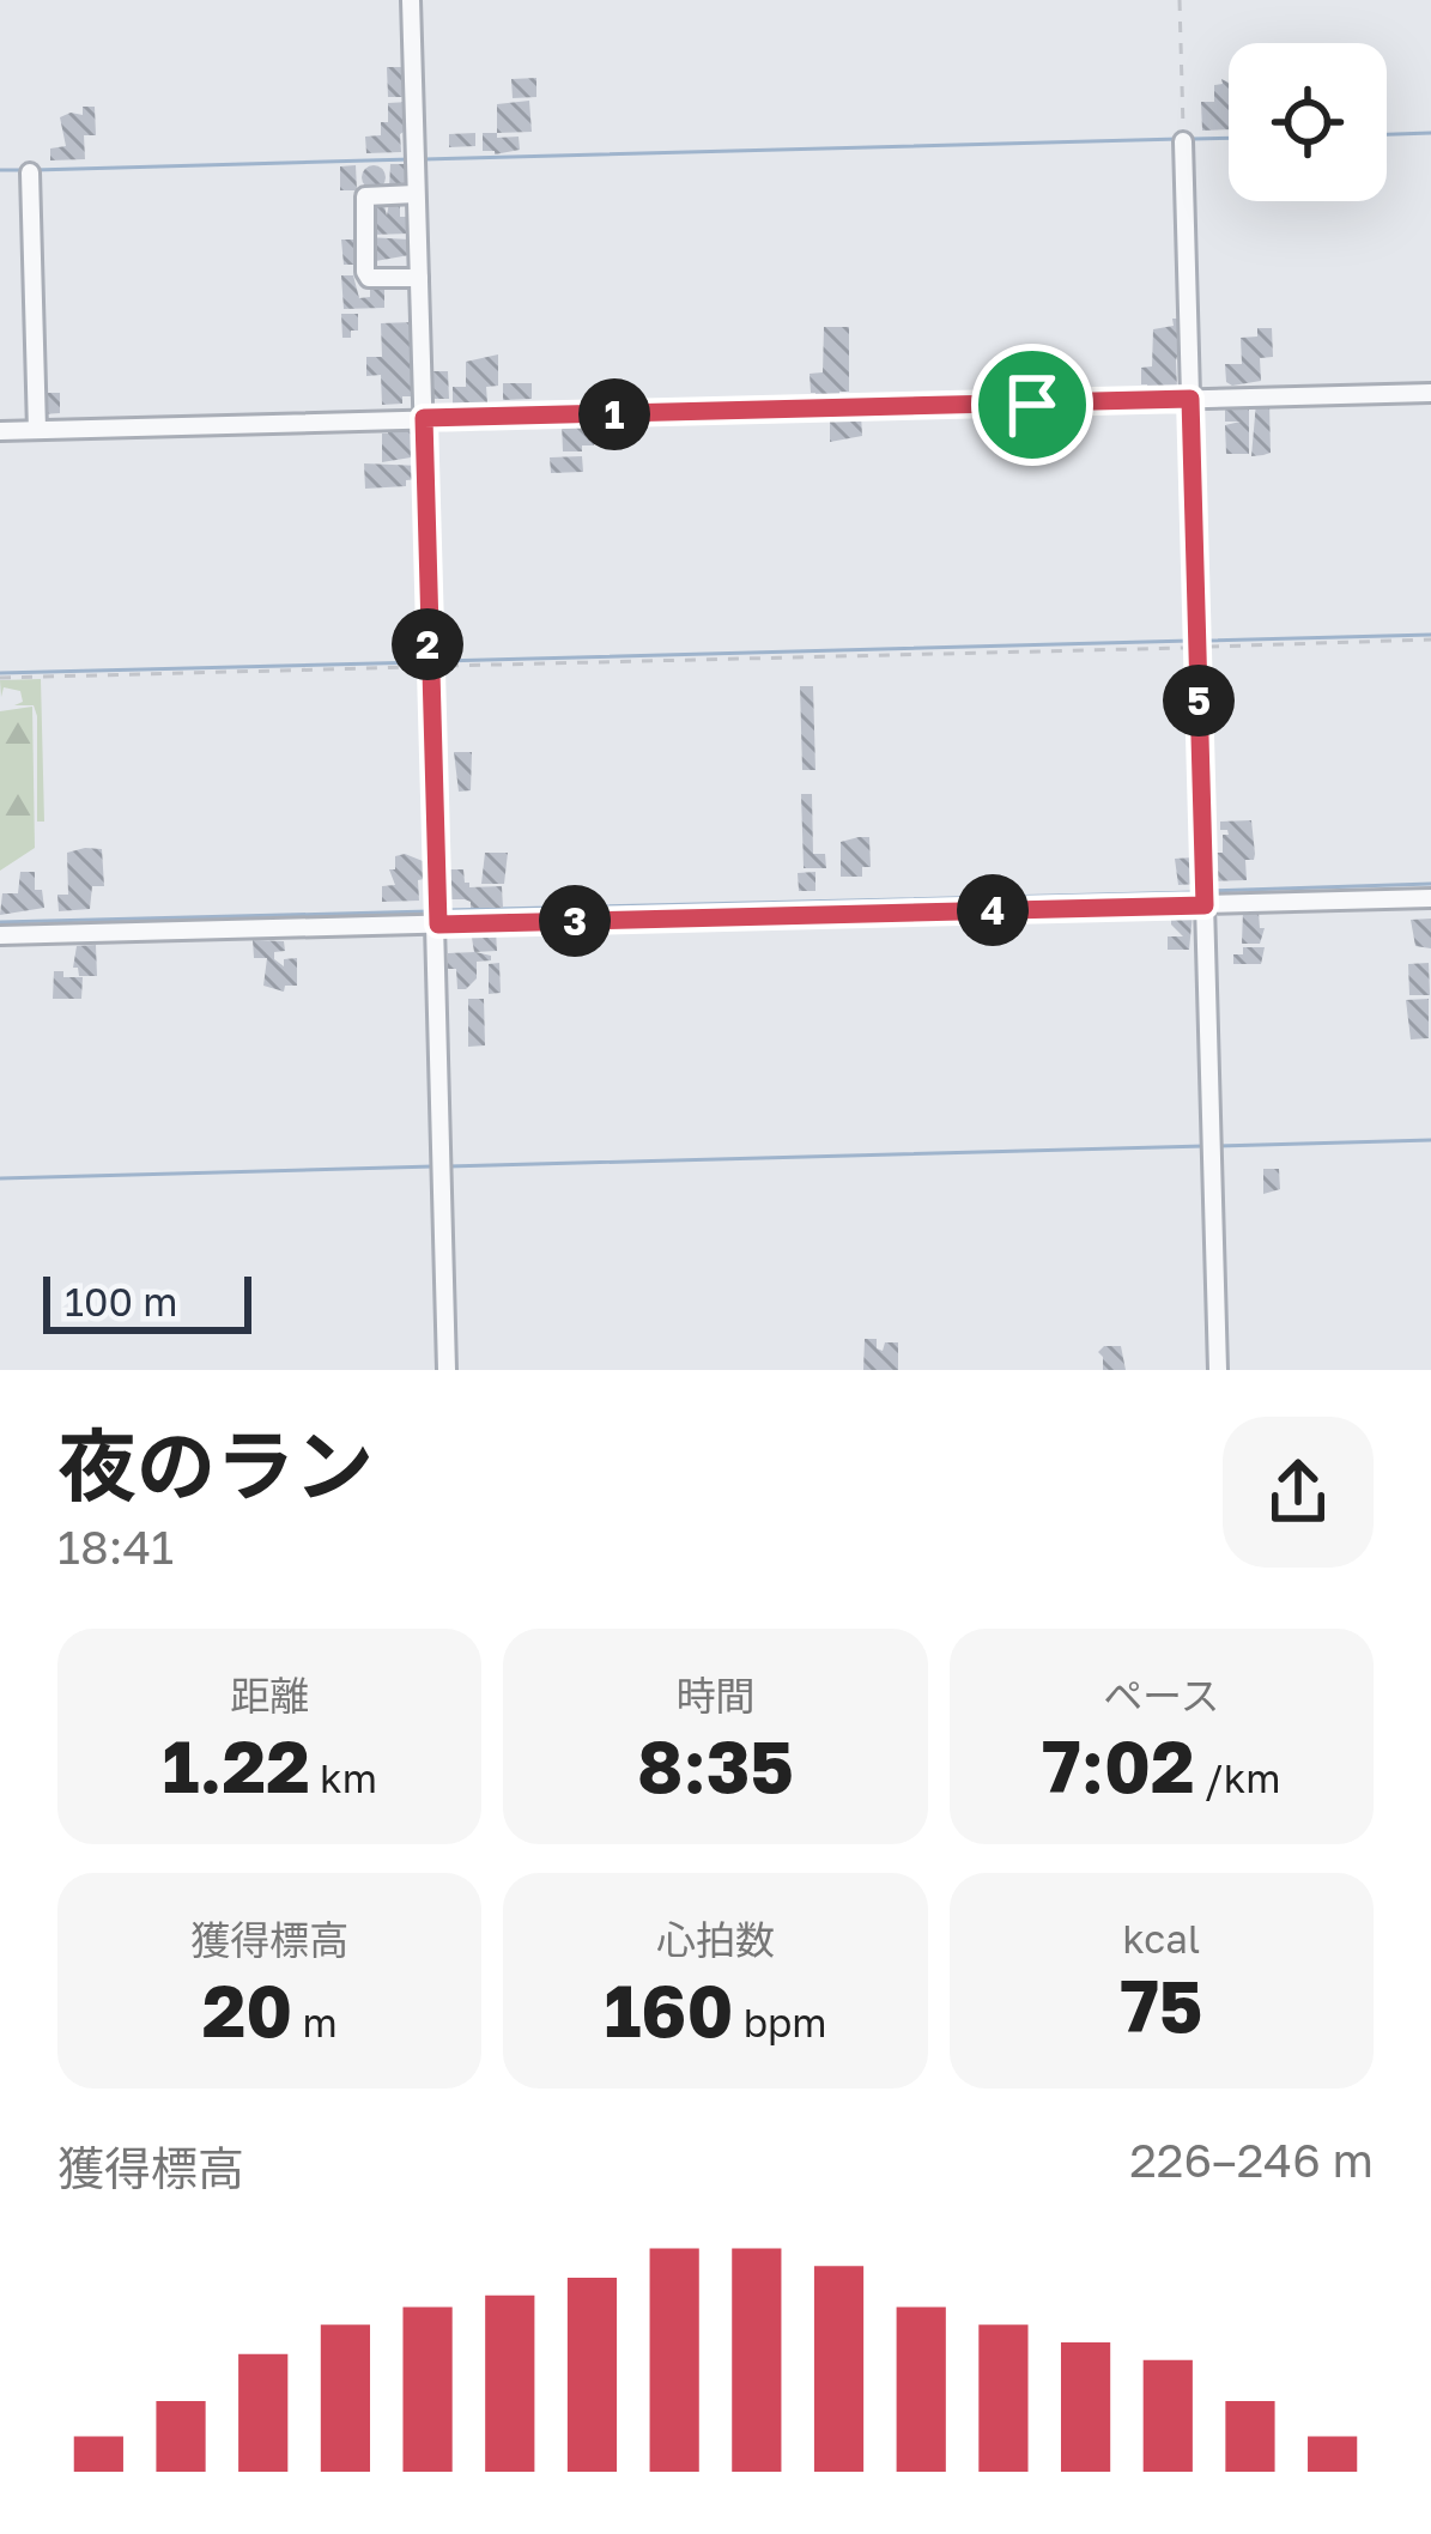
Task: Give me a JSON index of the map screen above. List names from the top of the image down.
{
  "scale_bar": "100 m",
  "page": {
    "pins": [
      "1",
      "2",
      "5",
      "4",
      "3"
    ],
    "scale": "100 m",
    "heading": ["夜のラン", "18:41"],
    "stats": [
      ["距離", "1.22 km"],
      ["時間", "8:35"],
      ["ペース", "7:02 /km"],
      ["獲得標高", "20 m"],
      ["心拍数", "160 bpm"],
      ["kcal", "75"]
    ],
    "chart": ["獲得標高", "226–246 m"]
  }
}
